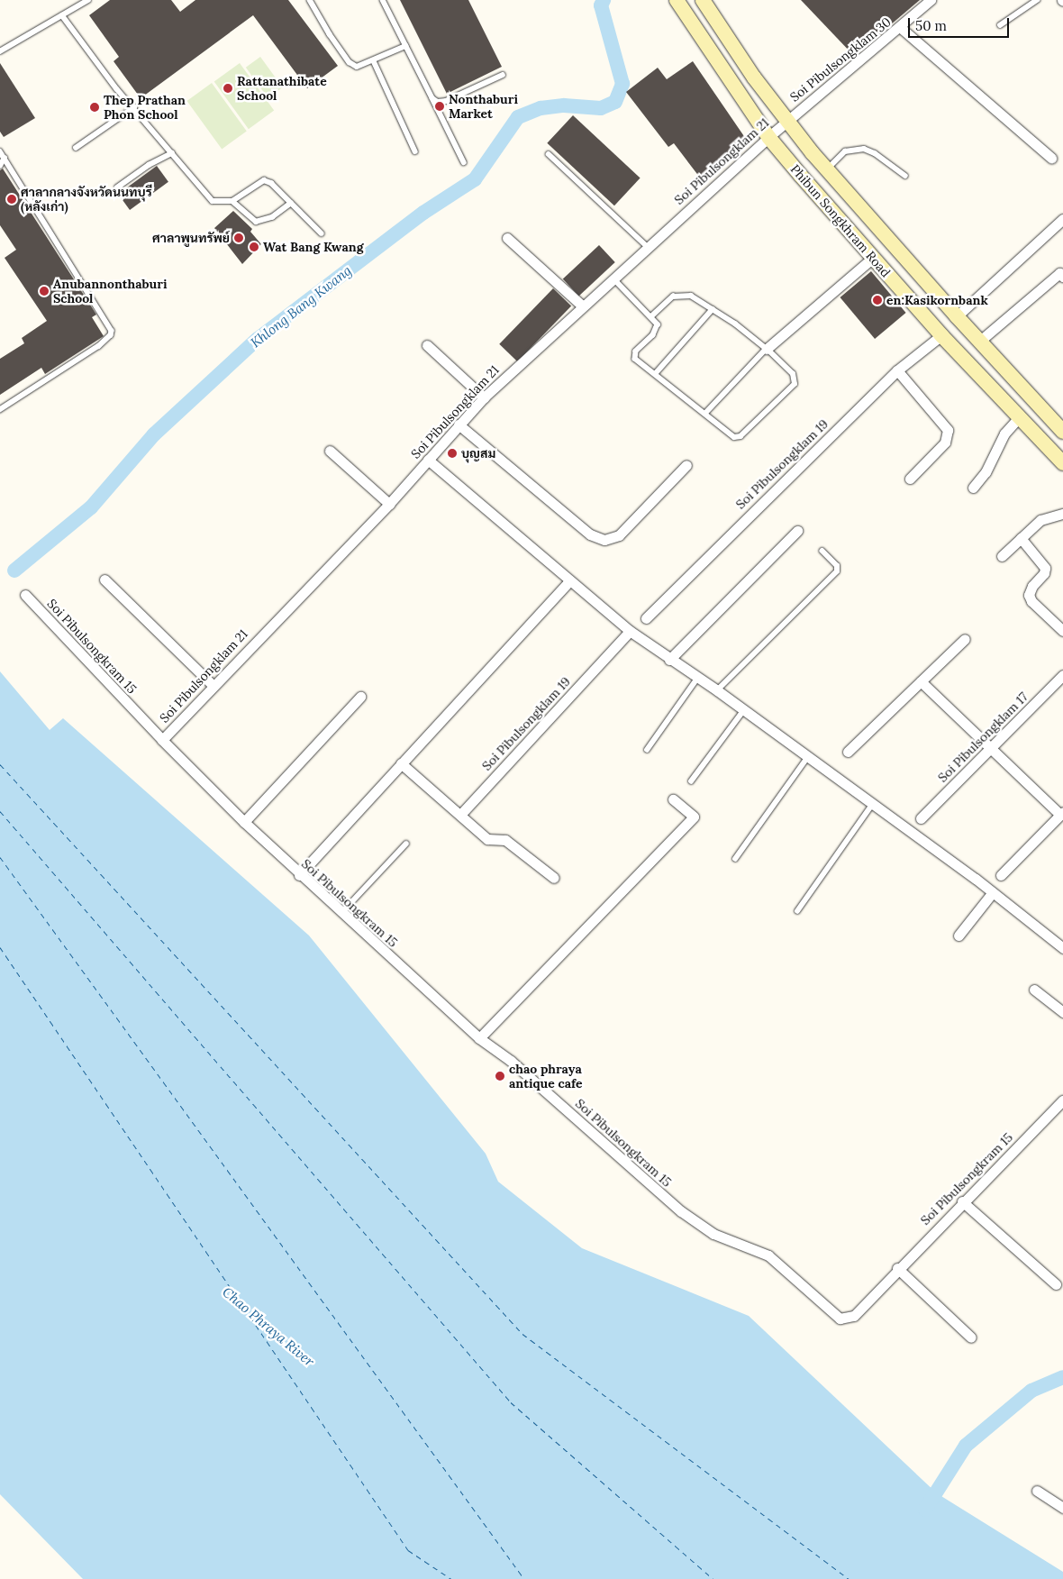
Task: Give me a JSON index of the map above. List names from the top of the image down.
{
  "streets": {
    "main road": ["Phibun Songkhram Road"],
    "street": [
      "Soi Pibulsongklam 30",
      "Soi Pibulsongklam 21",
      "Soi Pibulsongklam 19",
      "Soi Pibulsongkram 15",
      "Soi Pibulsongklam 17"
    ]
  },
  "crossings": [
    ["Soi Pibulsongklam 30", "Soi Pibulsongklam 21"],
    ["Soi Pibulsongklam 30", "Phibun Songkhram Road"],
    ["Soi Pibulsongklam 21", "Phibun Songkhram Road"],
    ["Soi Pibulsongklam 21", "Soi Pibulsongkram 15"],
    ["Phibun Songkhram Road", "Soi Pibulsongklam 19"]
  ],
  "water": ["Khlong Bang Kwang", "Chao Phraya River"],
  "places": [
    "Rattanathibate School",
    "Nonthaburi Market",
    "Thep Prathan Phon School",
    "ศาลากลางจังหวัดนนทบุรี (หลังเก่า)",
    "ศาลาพูนทรัพย์",
    "Wat Bang Kwang",
    "Anubannonthaburi School",
    "en:Kasikornbank",
    "บุญสม",
    "chao phraya antique cafe"
  ],
  "scale_bar": "50 m"
}
